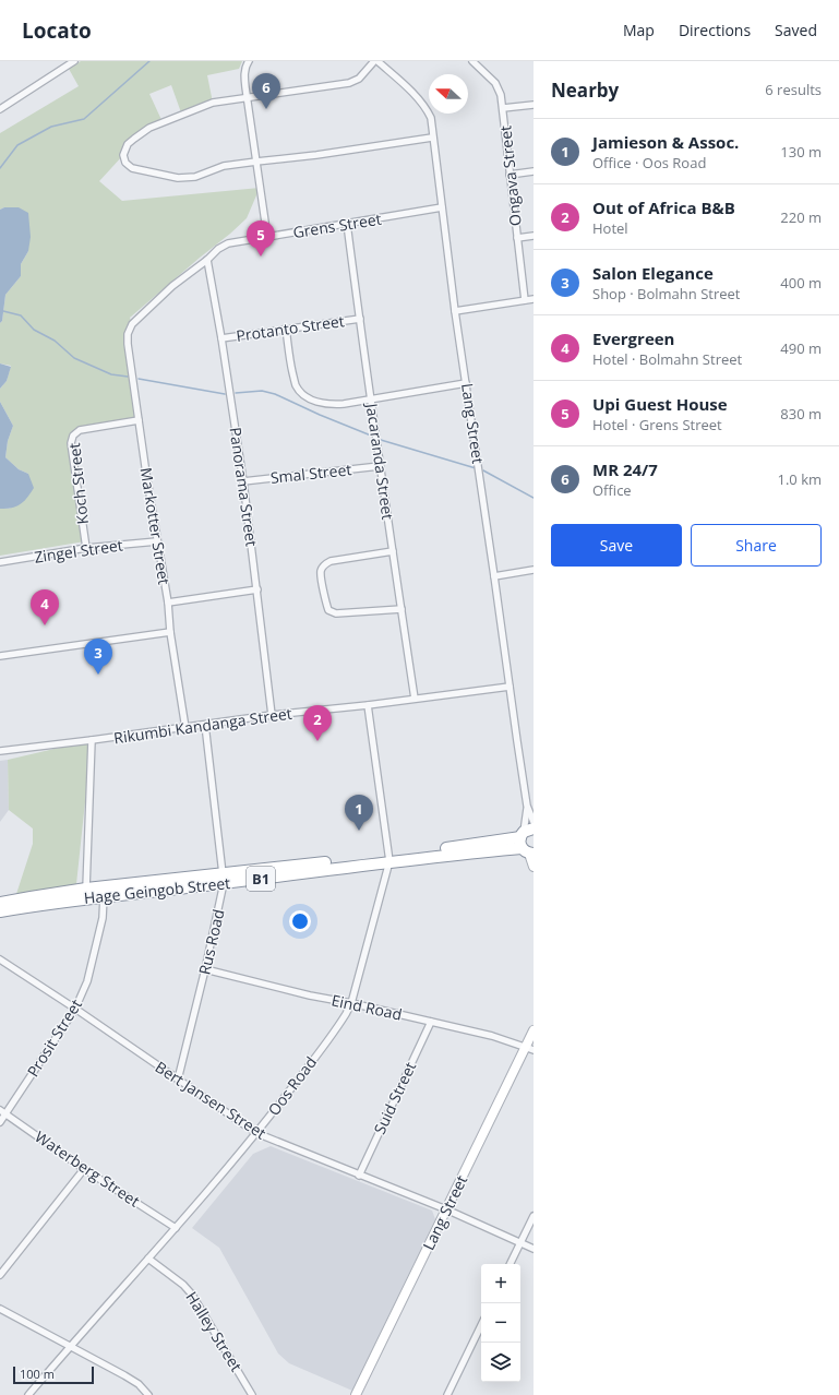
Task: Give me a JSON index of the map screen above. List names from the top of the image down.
{
  "streets": {
    "highway": ["B1", "Hage Geingob Street"],
    "street": [
      "Ongava Street",
      "Grens Street",
      "Protanto Street",
      "Lang Street",
      "Jacaranda Street",
      "Smal Street",
      "Koch Street",
      "Panorama Street",
      "Markotter Street",
      "Zingel Street",
      "Rikumbi Kandanga Street",
      "Rus Road",
      "Eind Road",
      "Prosit Street",
      "Oos Road",
      "Suid Street",
      "Bert Jansen Street",
      "Waterberg Street",
      "Halley Street"
    ]
  },
  "crossings": [
    ["Grens Street", "Lang Street"],
    ["Grens Street", "Jacaranda Street"],
    ["Grens Street", "Panorama Street"],
    ["Grens Street", "Markotter Street"],
    ["Protanto Street", "Jacaranda Street"],
    ["Protanto Street", "Panorama Street"],
    ["Lang Street", "Rikumbi Kandanga Street"],
    ["Lang Street", "Hage Geingob Street"],
    ["Lang Street", "Eind Road"],
    ["Lang Street", "Bert Jansen Street"],
    ["Jacaranda Street", "Smal Street"],
    ["Jacaranda Street", "Rikumbi Kandanga Street"],
    ["Smal Street", "Panorama Street"],
    ["Koch Street", "Markotter Street"],
    ["Koch Street", "Zingel Street"],
    ["Panorama Street", "Rikumbi Kandanga Street"],
    ["Markotter Street", "Zingel Street"],
    ["Markotter Street", "Rikumbi Kandanga Street"],
    ["Rikumbi Kandanga Street", "Rus Road"],
    ["Rikumbi Kandanga Street", "Oos Road"],
    ["Hage Geingob Street", "Rus Road"],
    ["Hage Geingob Street", "Prosit Street"],
    ["Hage Geingob Street", "Oos Road"],
    ["Rus Road", "Eind Road"],
    ["Rus Road", "Bert Jansen Street"],
    ["Eind Road", "Oos Road"],
    ["Eind Road", "Suid Street"],
    ["Prosit Street", "Bert Jansen Street"],
    ["Prosit Street", "Waterberg Street"],
    ["Oos Road", "Bert Jansen Street"],
    ["Oos Road", "Waterberg Street"],
    ["Oos Road", "Halley Street"],
    ["Suid Street", "Bert Jansen Street"]
  ],
  "scale_bar": "100 m",
  "north": "left",
  "page": {
    "header": "Locato",
    "nav": ["Map", "Directions", "Saved"],
    "heading": ["Nearby", "6 results"],
    "pins": [
      "6",
      "5",
      "4",
      "3",
      "2",
      "1"
    ],
    "list": [
      {
        "mark": "1",
        "name": "Jamieson & Assoc.",
        "note": "Office · Oos Road",
        "value": "130 m"
      },
      {
        "mark": "2",
        "name": "Out of Africa B&B",
        "note": "Hotel",
        "value": "220 m"
      },
      {
        "mark": "3",
        "name": "Salon Elegance",
        "note": "Shop · Bolmahn Street",
        "value": "400 m"
      },
      {
        "mark": "4",
        "name": "Evergreen",
        "note": "Hotel · Bolmahn Street",
        "value": "490 m"
      },
      {
        "mark": "5",
        "name": "Upi Guest House",
        "note": "Hotel · Grens Street",
        "value": "830 m"
      },
      {
        "mark": "6",
        "name": "MR 24/7",
        "note": "Office",
        "value": "1.0 km"
      }
    ],
    "buttons": ["Save", "Share"],
    "map_buttons": ["+", "−"],
    "scale": "100 m"
  }
}
